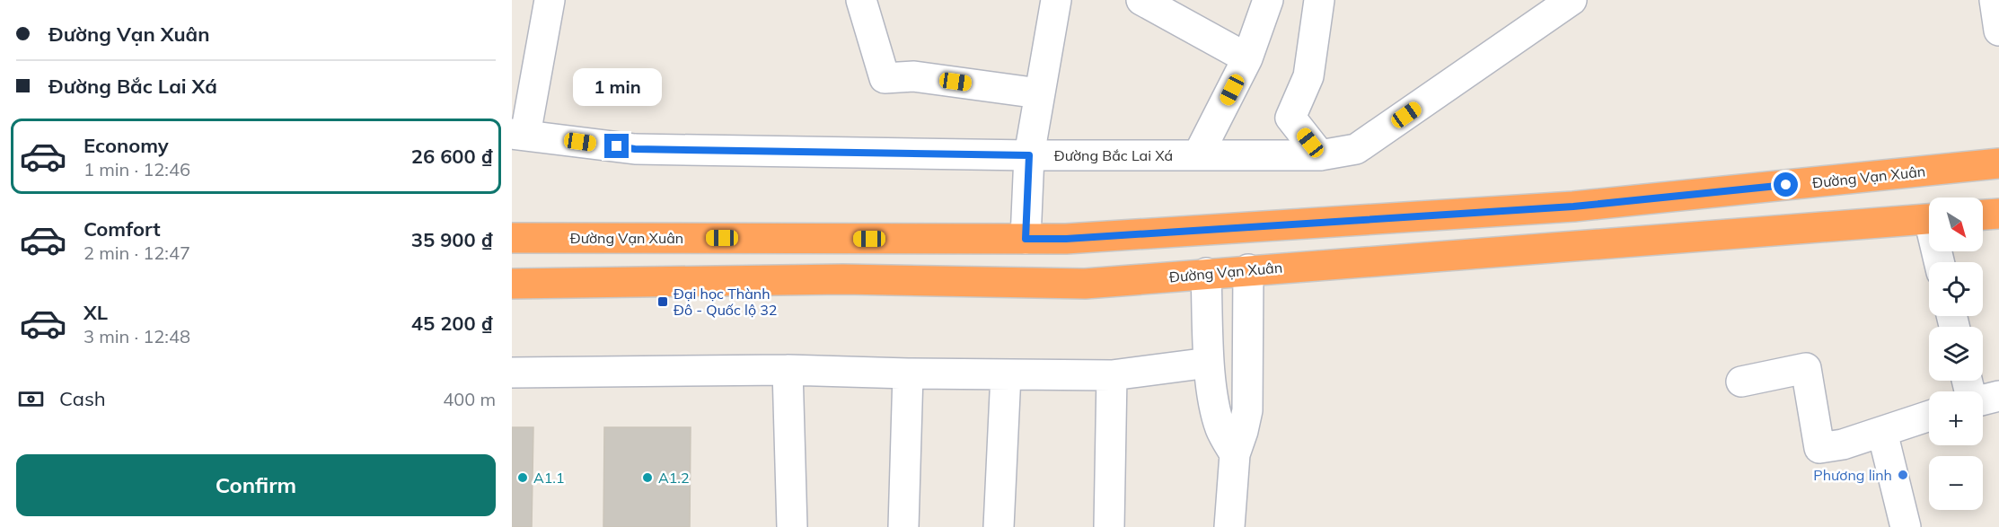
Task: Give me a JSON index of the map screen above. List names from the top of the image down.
{
  "streets": {
    "highway": ["Đường Vạn Xuân"],
    "street": ["Đường Bắc Lai Xá"]
  },
  "places": {
    "transit": ["Đại học Thành Đô - Quốc lộ 32"],
    "other": ["Phương linh", "A1.1", "A1.2"]
  },
  "north": "bottom right",
  "page": {
    "banner": ["Đường Vạn Xuân", "Đường Bắc Lai Xá"],
    "bubble": "1 min",
    "list": [
      {
        "name": "Economy",
        "note": "1 min · 12:46",
        "value": "26 600 ₫"
      },
      {
        "name": "Comfort",
        "note": "2 min · 12:47",
        "value": "35 900 ₫"
      },
      {
        "name": "XL",
        "note": "3 min · 12:48",
        "value": "45 200 ₫"
      }
    ],
    "map_buttons": ["+", "−"],
    "pay": ["Cash", "400 m"],
    "buttons": "Confirm"
  }
}
